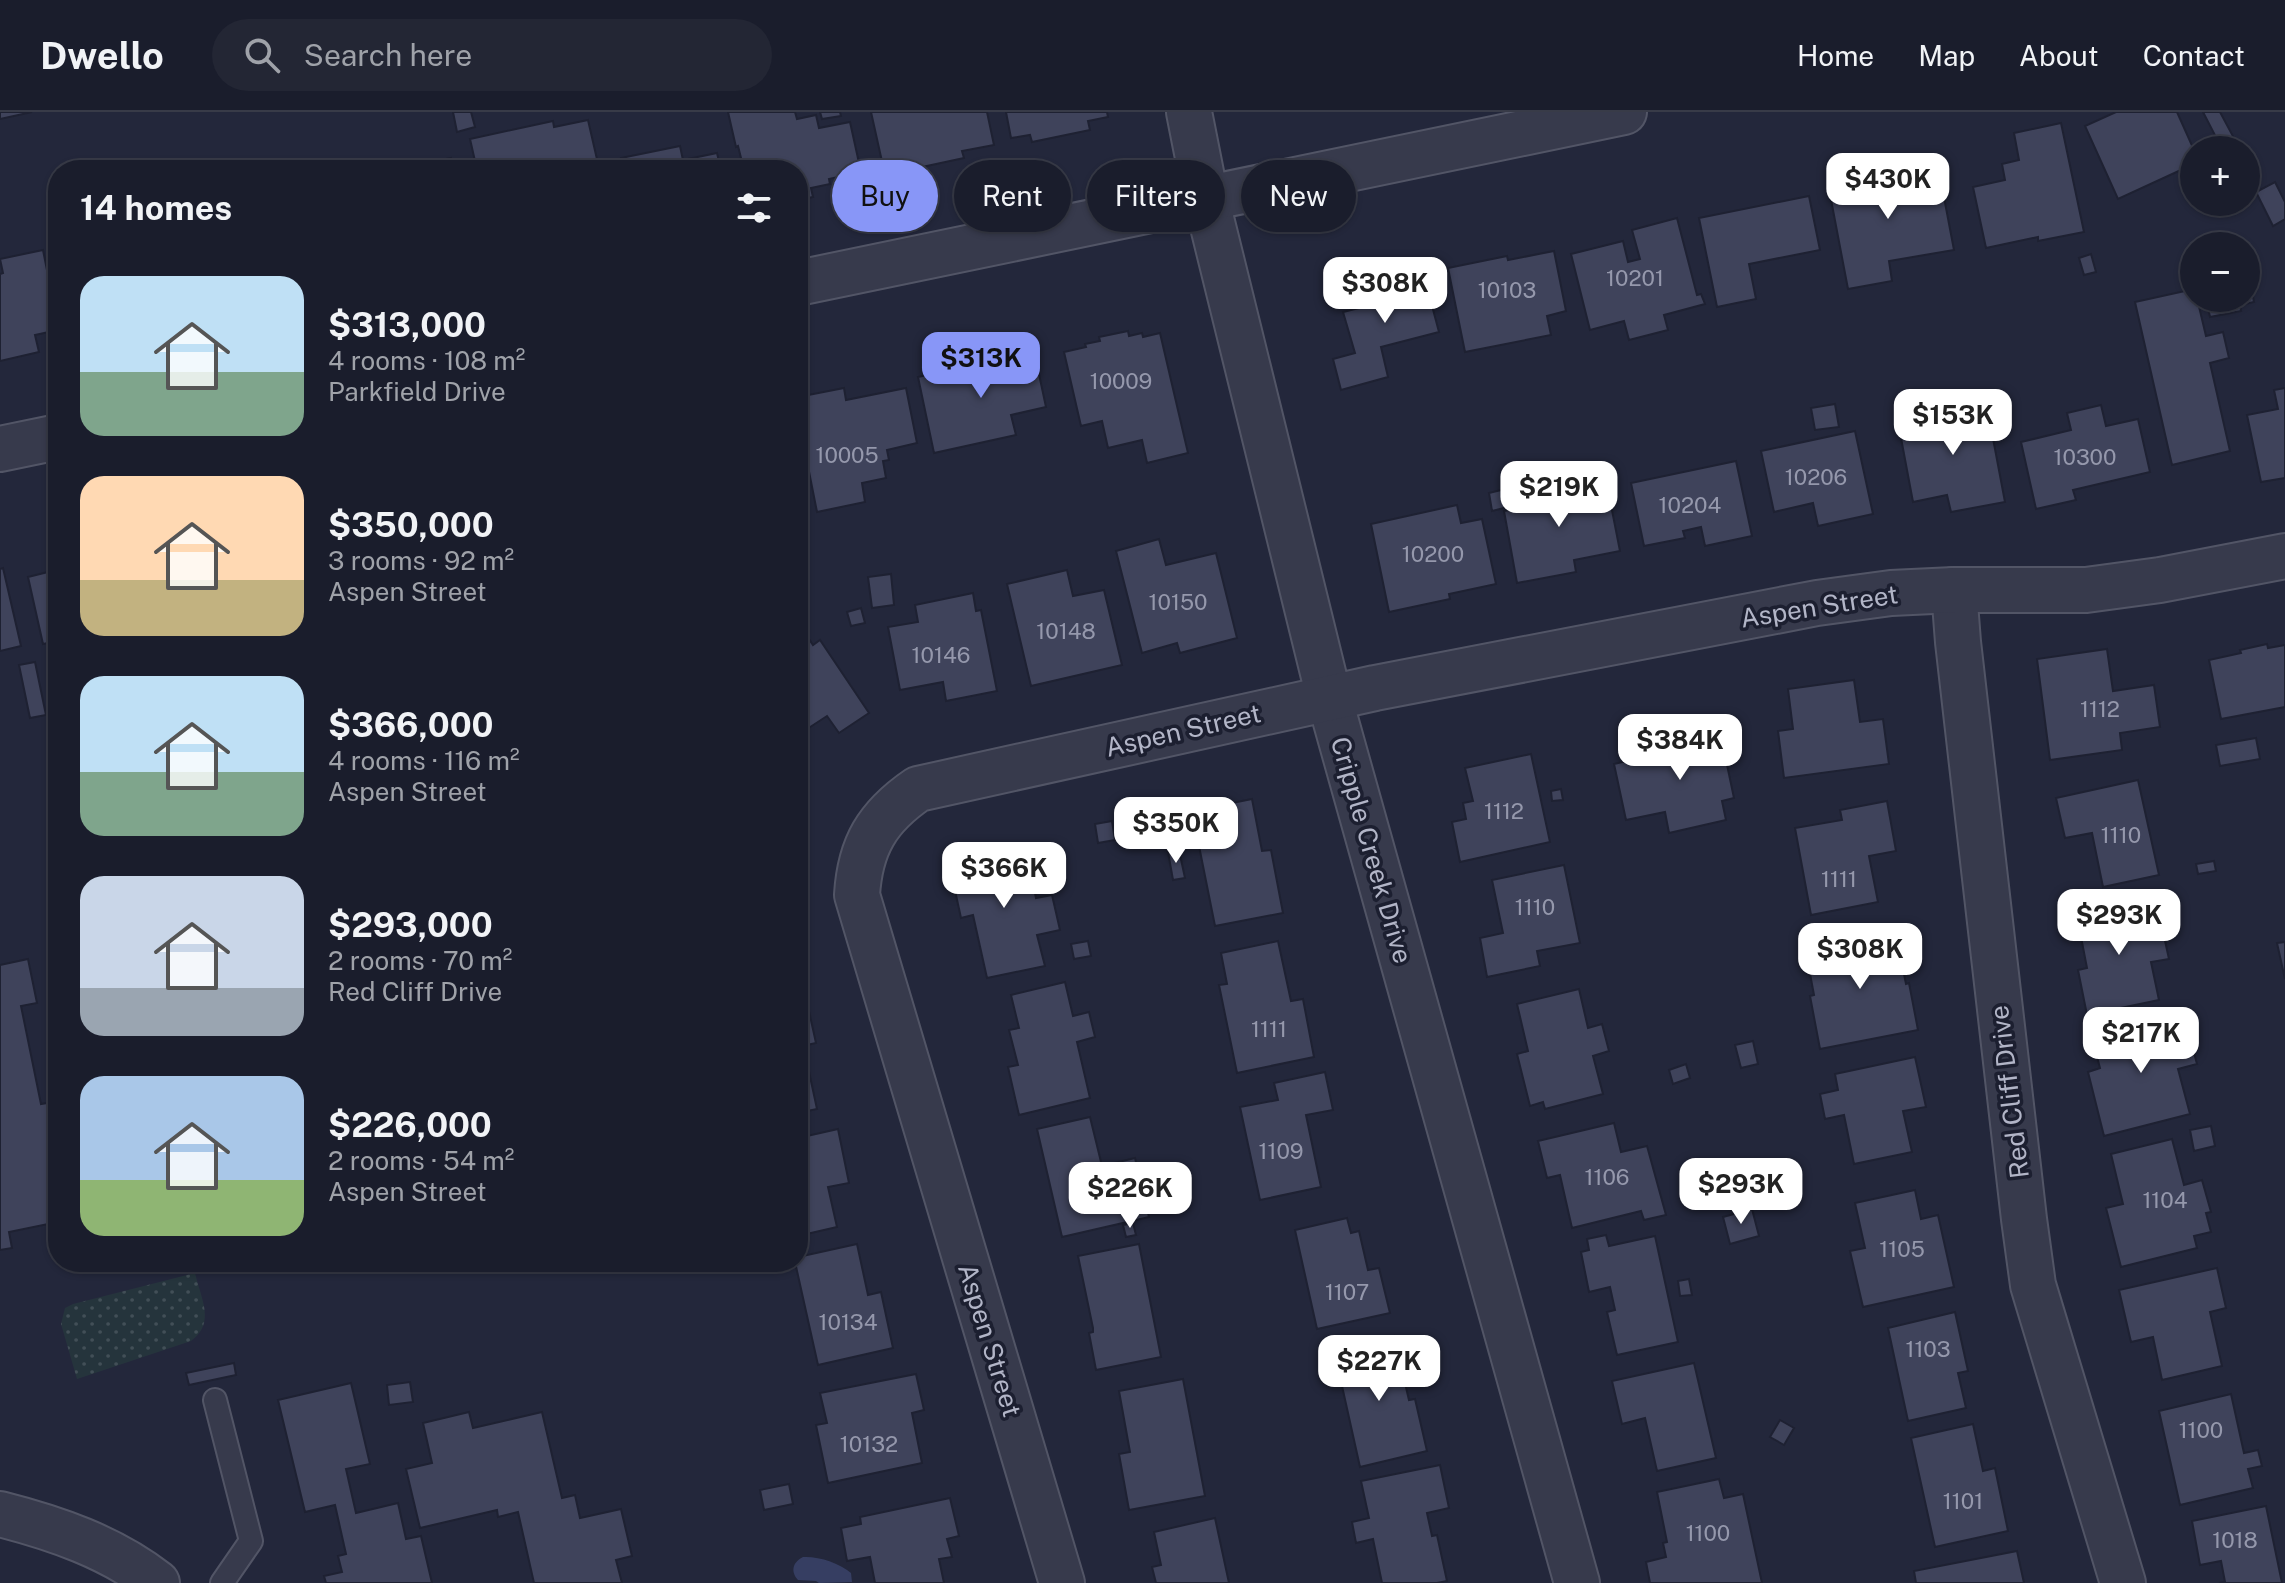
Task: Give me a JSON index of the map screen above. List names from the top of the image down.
{
  "streets": {
    "street": ["Aspen Street", "Cripple Creek Drive", "Red Cliff Drive"]
  },
  "crossings": [
    ["Aspen Street", "Cripple Creek Drive"],
    ["Aspen Street", "Red Cliff Drive"]
  ],
  "house_numbers": [
    "10201",
    "10103",
    "10009",
    "10005",
    "10300",
    "10206",
    "10204",
    "10200",
    "10150",
    "10148",
    "10146",
    "1112",
    "1112",
    "1110",
    "1111",
    "1110",
    "1111",
    "1109",
    "1106",
    "1104",
    "1105",
    "1107",
    "10134",
    "1103",
    "1100",
    "10132",
    "1101",
    "1100",
    "1018"
  ],
  "page": {
    "header": "Dwello",
    "search": "Search here",
    "nav": [
      "Home",
      "Map",
      "About",
      "Contact"
    ],
    "map_buttons": ["+", "−"],
    "price": [
      "$430K",
      "$308K",
      "$313K",
      "$153K",
      "$219K",
      "$384K",
      "$350K",
      "$366K",
      "$293K",
      "$308K",
      "$217K",
      "$293K",
      "$226K",
      "$227K"
    ],
    "chip": [
      "Buy",
      "Rent",
      "Filters",
      "New"
    ],
    "heading": "14 homes",
    "list": [
      {
        "name": "$313,000",
        "note": "4 rooms · 108 m² · Parkfield Drive"
      },
      {
        "name": "$350,000",
        "note": "3 rooms · 92 m² · Aspen Street"
      },
      {
        "name": "$366,000",
        "note": "4 rooms · 116 m² · Aspen Street"
      },
      {
        "name": "$293,000",
        "note": "2 rooms · 70 m² · Red Cliff Drive"
      },
      {
        "name": "$226,000",
        "note": "2 rooms · 54 m² · Aspen Street"
      }
    ]
  }
}
